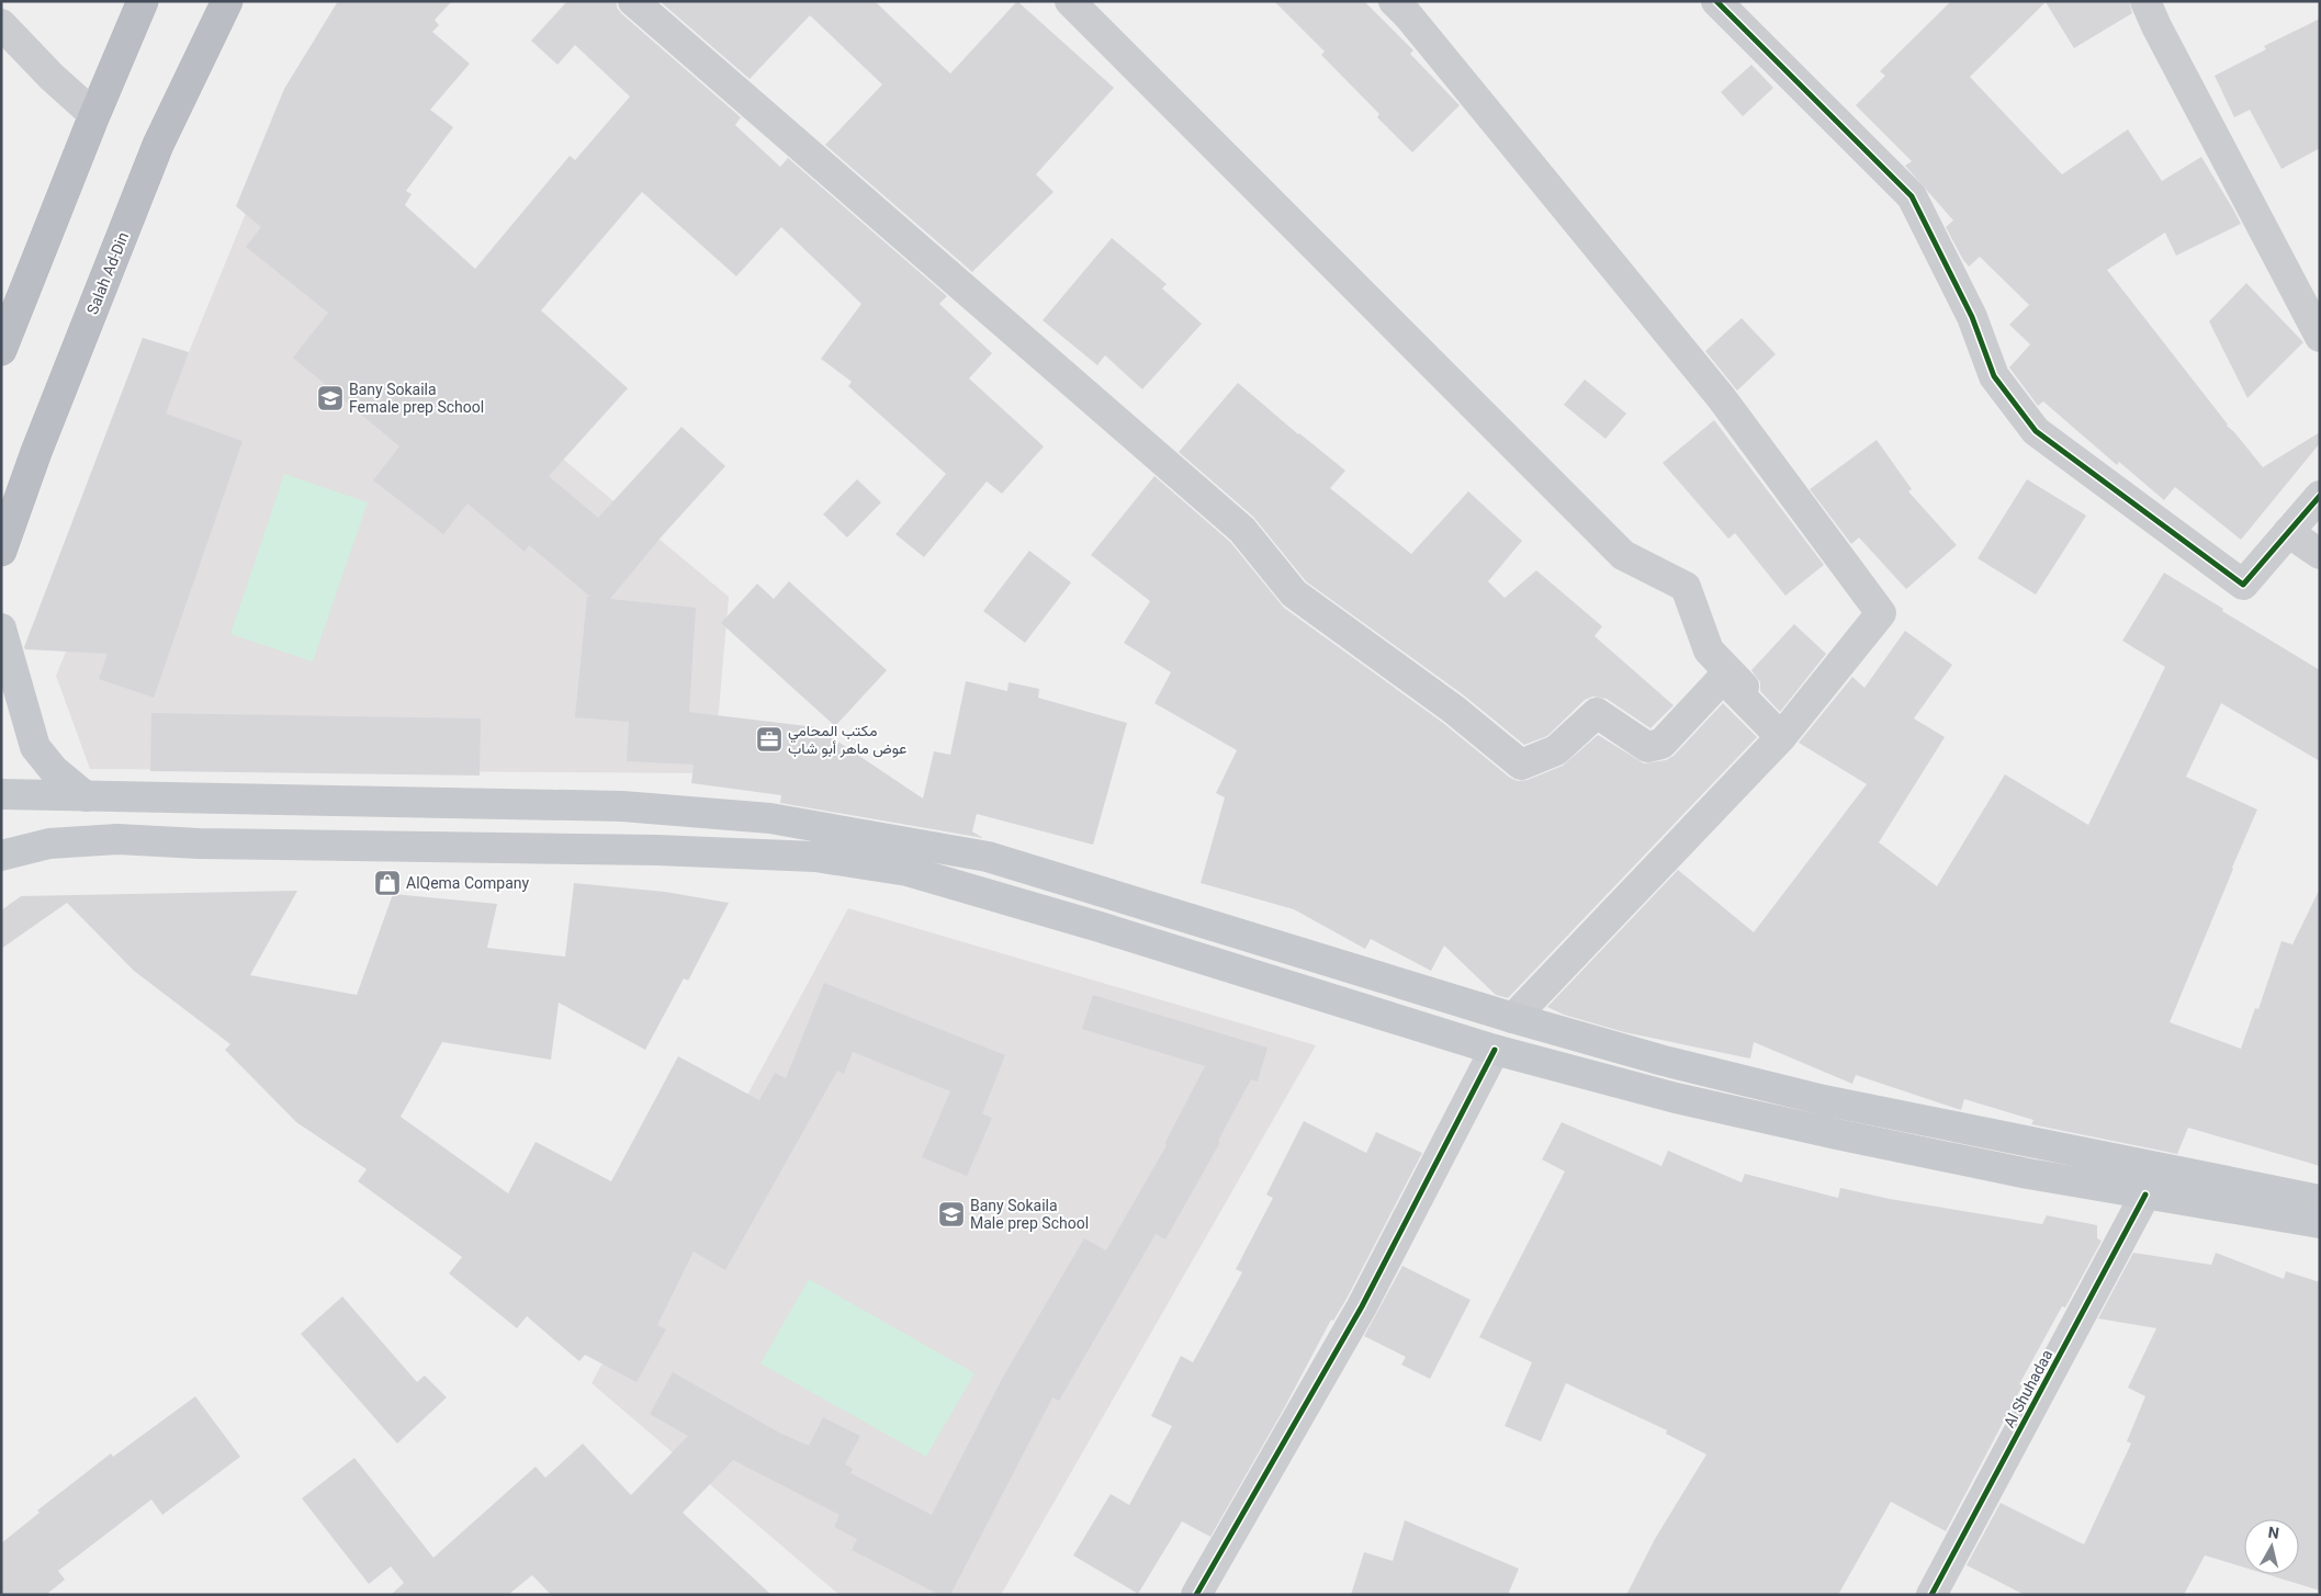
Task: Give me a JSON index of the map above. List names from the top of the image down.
{
  "streets": {
    "highway": ["Salah Ad-Din"],
    "street": ["Al Shuhadaa"]
  },
  "places": {
    "school or university": ["Bany Sokaila Female prep School", "Bany Sokaila Male prep School"],
    "office": ["مكتب المحامي عوض ماهر أبو شاب"],
    "shop": ["AlQema Company"]
  },
  "north": "top"
}
